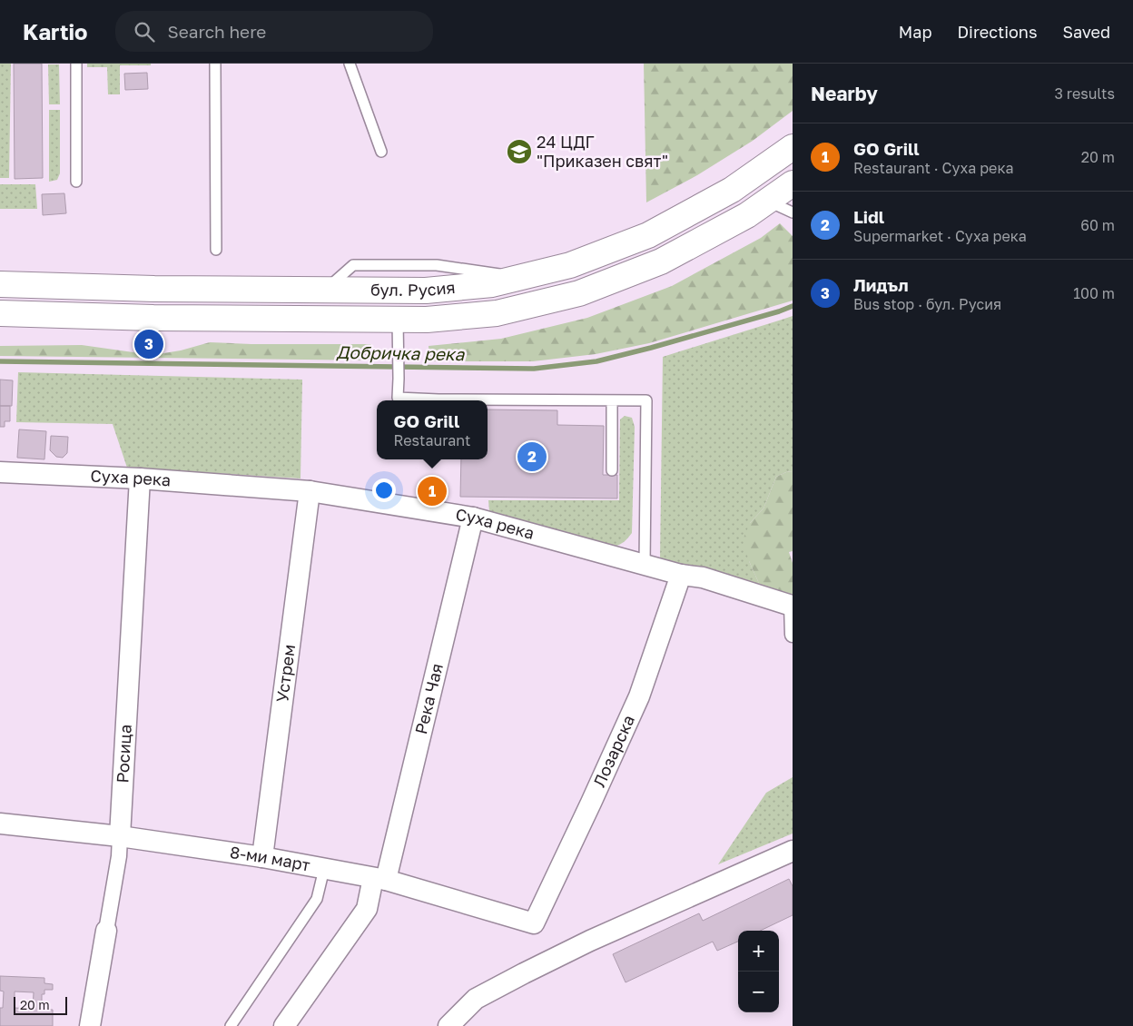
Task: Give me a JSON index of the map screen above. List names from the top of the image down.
{
  "streets": {
    "main road": ["бул. Русия"],
    "street": [
      "Суха река",
      "Устрем",
      "Река Чая",
      "Лозарска",
      "Росица",
      "8-ми март"
    ]
  },
  "crossings": [
    ["Суха река", "Устрем"],
    ["Суха река", "Река Чая"],
    ["Суха река", "Лозарска"],
    ["Суха река", "Росица"],
    ["Устрем", "8-ми март"],
    ["Река Чая", "8-ми март"],
    ["Лозарска", "8-ми март"],
    ["Росица", "8-ми март"]
  ],
  "water": ["Добричка река"],
  "places": {
    "school or university": ["24 ЦДГ \"Приказен свят\""]
  },
  "scale_bar": "20 m",
  "page": {
    "header": "Kartio",
    "search": "Search here",
    "nav": ["Map", "Directions", "Saved"],
    "heading": ["Nearby", "3 results"],
    "list": [
      {
        "mark": "1",
        "name": "GO Grill",
        "note": "Restaurant · Суха река",
        "value": "20 m"
      },
      {
        "mark": "2",
        "name": "Lidl",
        "note": "Supermarket · Суха река",
        "value": "60 m"
      },
      {
        "mark": "3",
        "name": "Лидъл",
        "note": "Bus stop · бул. Русия",
        "value": "100 m"
      }
    ],
    "pins": ["3", "2", "1"],
    "popup": ["GO Grill", "Restaurant"],
    "map_buttons": ["+", "−"],
    "scale": "20 m"
  }
}
